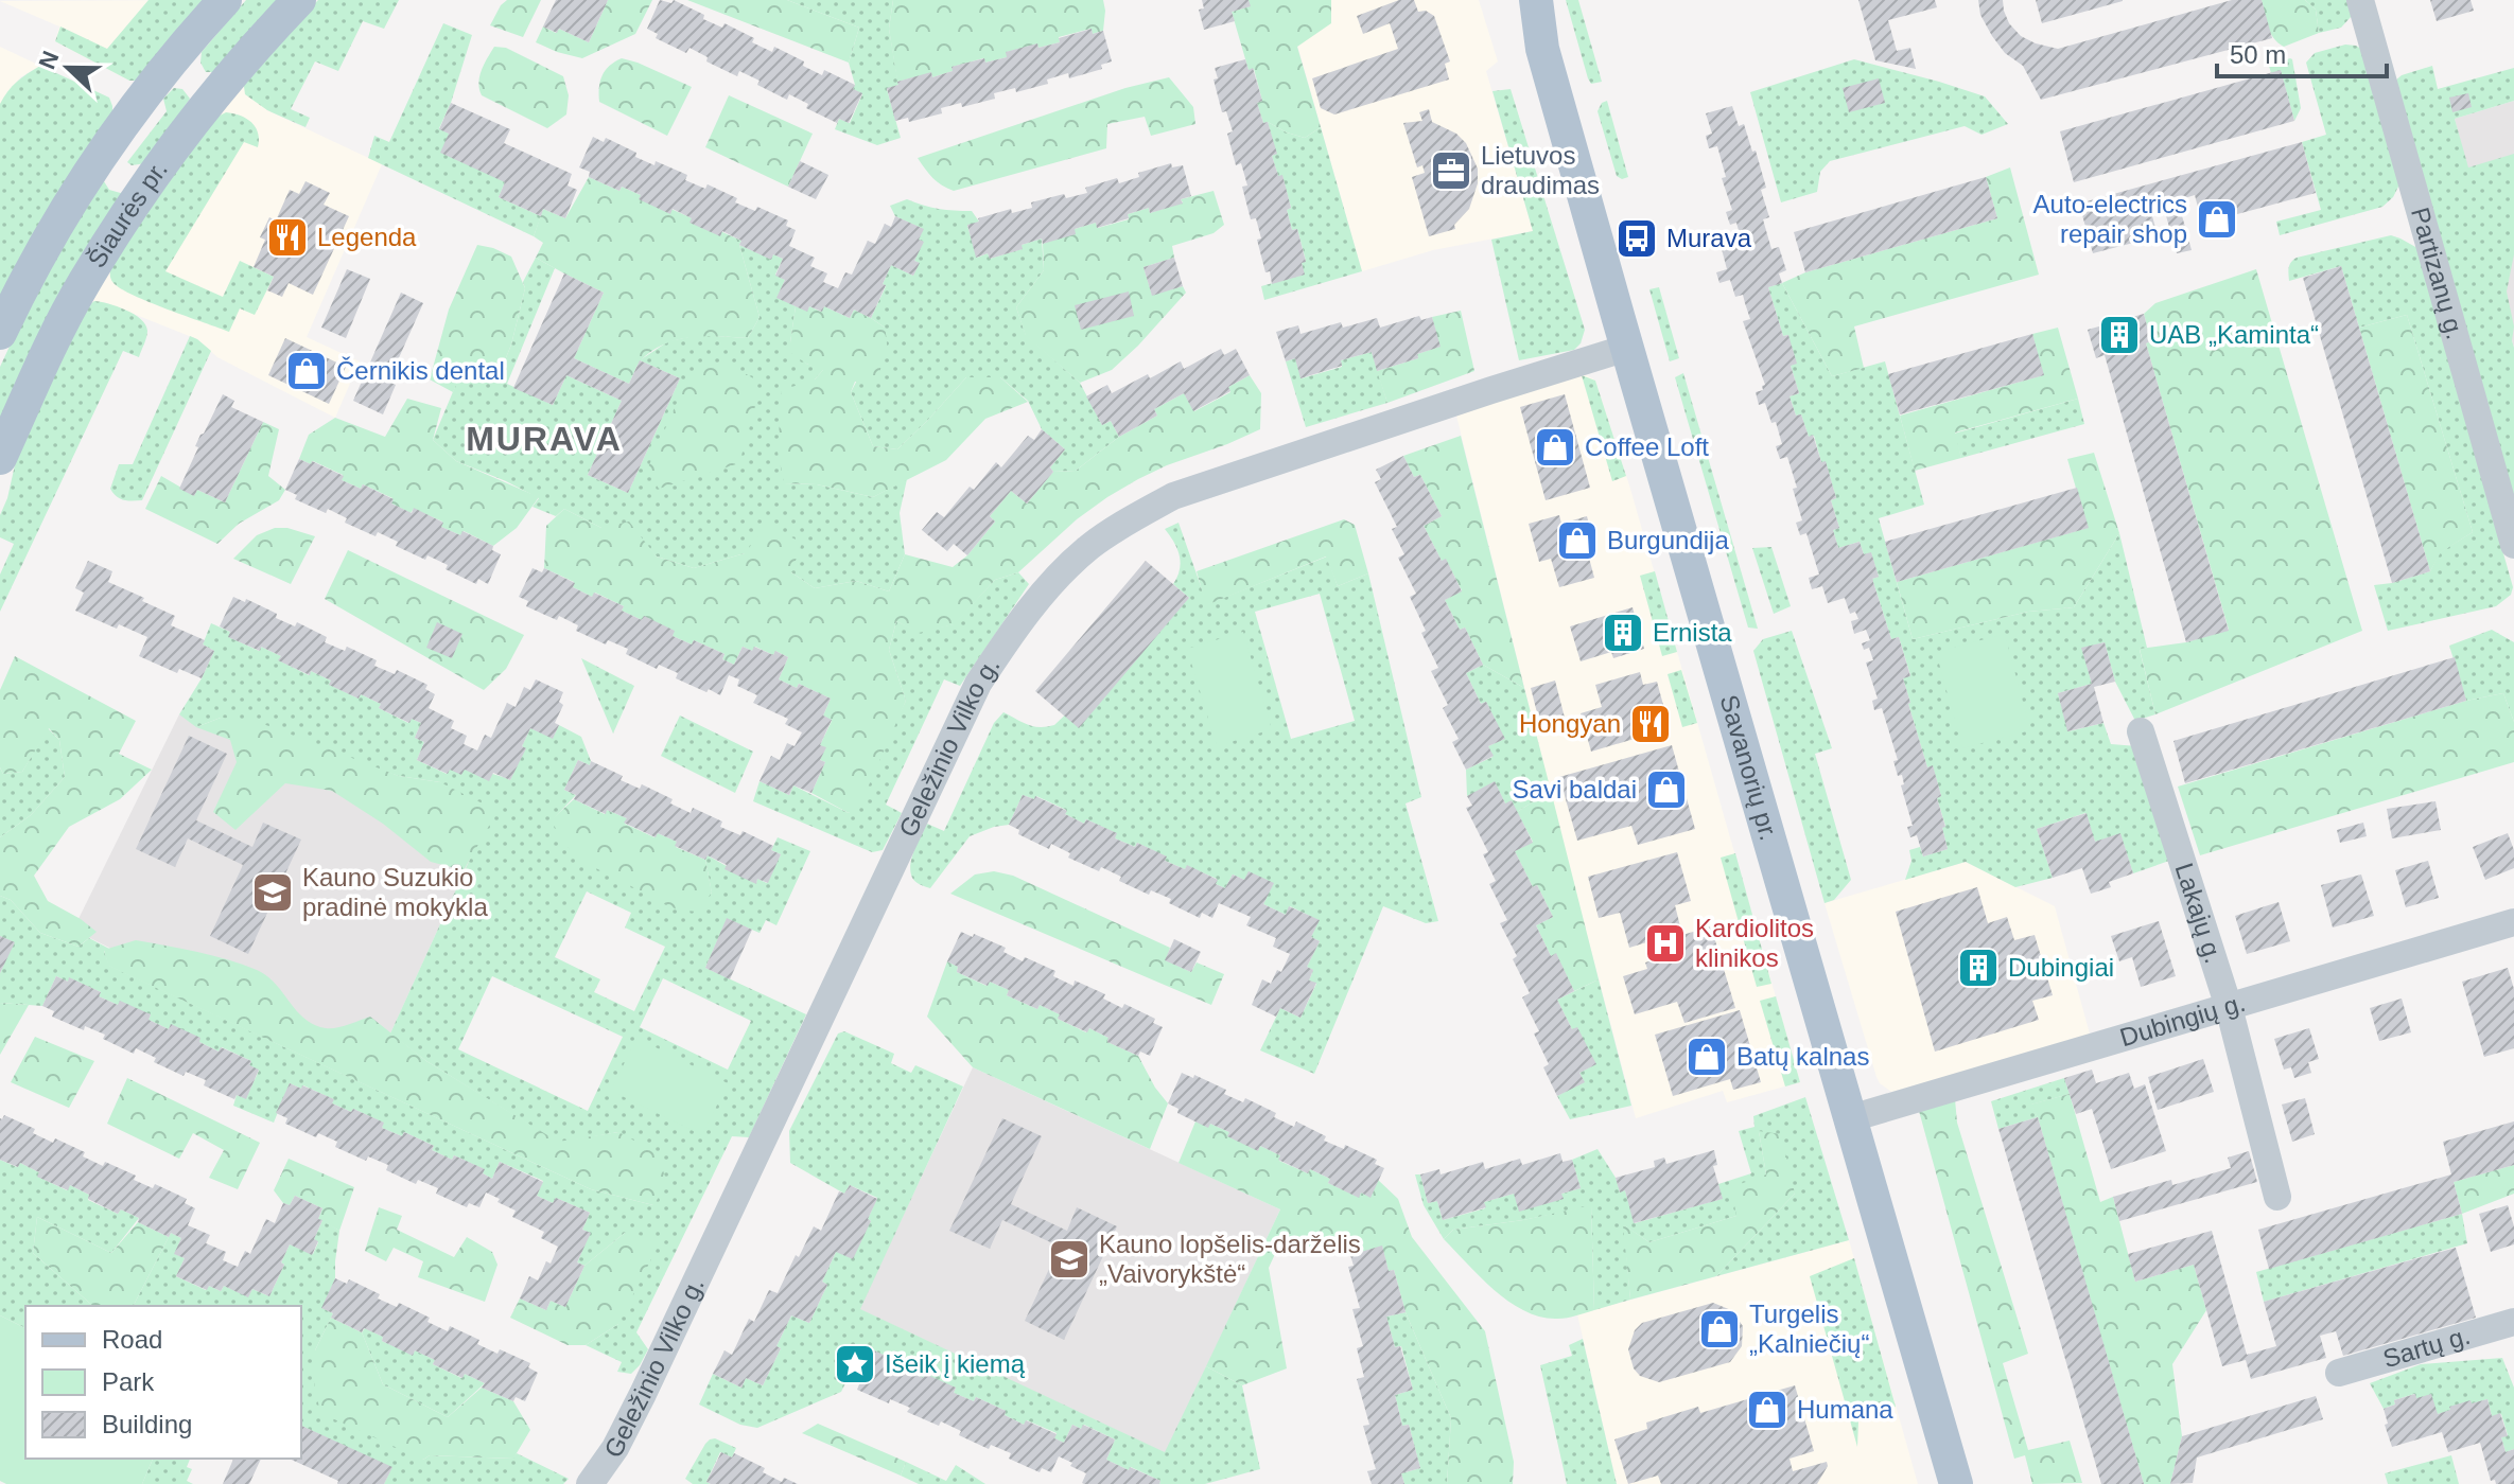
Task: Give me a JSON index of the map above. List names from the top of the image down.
{
  "streets": {
    "main road": ["Šiaurės pr.", "Savanorių pr."],
    "street": [
      "Partizanų g.",
      "Geležinio Vilko g.",
      "Lakajų g.",
      "Dubingių g.",
      "Sartų g."
    ]
  },
  "crossings": [
    ["Geležinio Vilko g.", "Savanorių pr."],
    ["Savanorių pr.", "Dubingių g."],
    ["Lakajų g.", "Dubingių g."]
  ],
  "districts": ["MURAVA"],
  "places": {
    "office": ["Lietuvos draudimas"],
    "shop": [
      "Auto-electrics repair shop",
      "Černikis dental",
      "Coffee Loft",
      "Burgundija",
      "Savi baldai",
      "Batų kalnas",
      "Turgelis „Kalniečių“",
      "Humana"
    ],
    "restaurant": ["Legenda", "Hongyan"],
    "bus stop": ["Murava"],
    "building": ["UAB „Kaminta“", "Ernista", "Dubingiai"],
    "school or university": ["Kauno Suzukio pradinė mokykla", "Kauno lopšelis-darželis „Vaivorykštė“"],
    "hospital": ["Kardiolitos klinikos"],
    "place": ["Išeik į kiemą"]
  },
  "legend": ["Road", "Park", "Building"],
  "scale_bar": "50 m",
  "north": "left"
}
